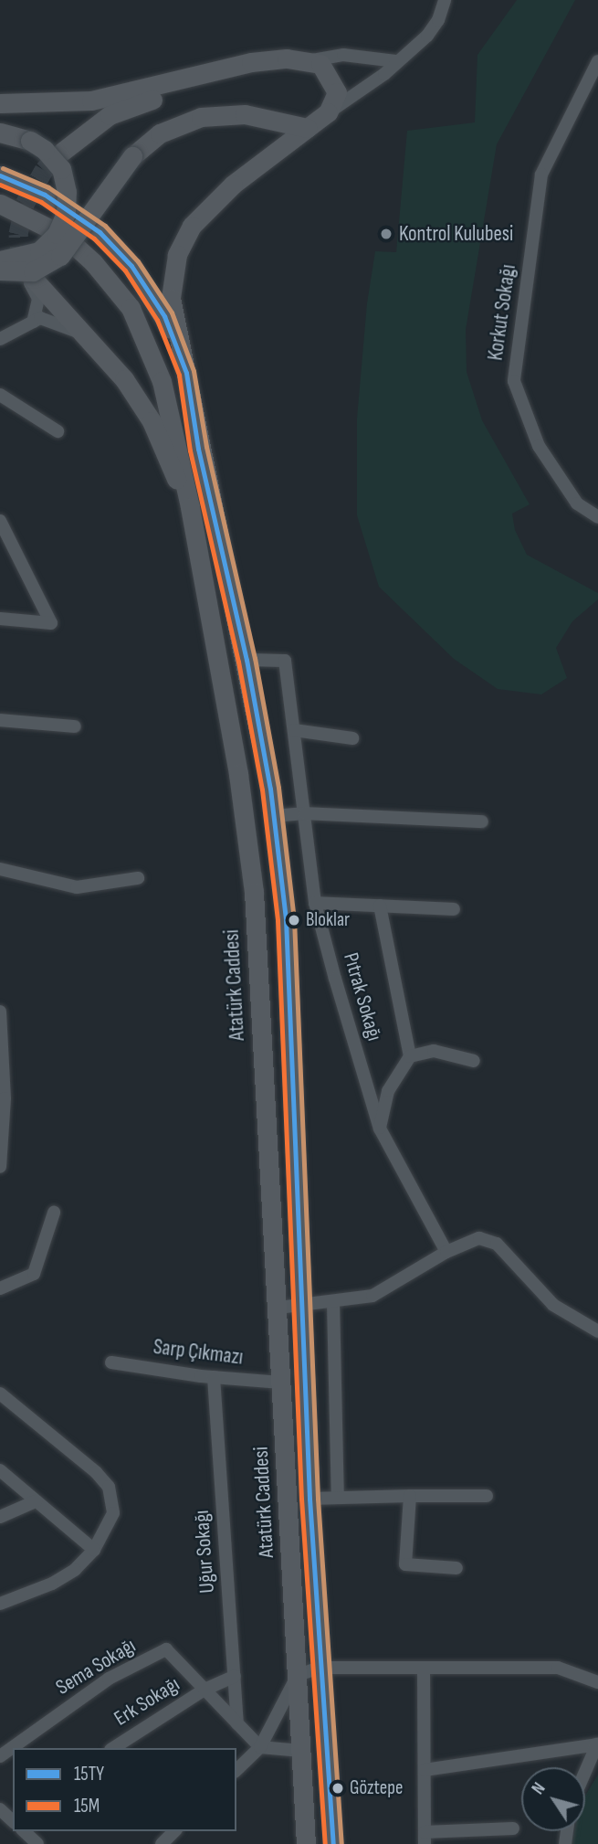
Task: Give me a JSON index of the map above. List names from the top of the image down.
{
  "streets": {
    "main road": ["Atatürk Caddesi"],
    "street": [
      "Korkut Sokağı",
      "Pıtrak Sokağı",
      "Sarp Çıkmazı",
      "Uğur Sokağı",
      "Sema Sokağı",
      "Erk Sokağı"
    ]
  },
  "crossings": [
    ["Atatürk Caddesi", "Sarp Çıkmazı"],
    ["Sarp Çıkmazı", "Uğur Sokağı"],
    ["Uğur Sokağı", "Sema Sokağı"],
    ["Uğur Sokağı", "Erk Sokağı"],
    ["Sema Sokağı", "Erk Sokağı"]
  ],
  "places": ["Kontrol Kulubesi", "Bloklar", "Göztepe"],
  "lines": ["transit line 15TY", "transit line 15M"],
  "legend": ["15TY", "15M"],
  "north": "top left"
}
